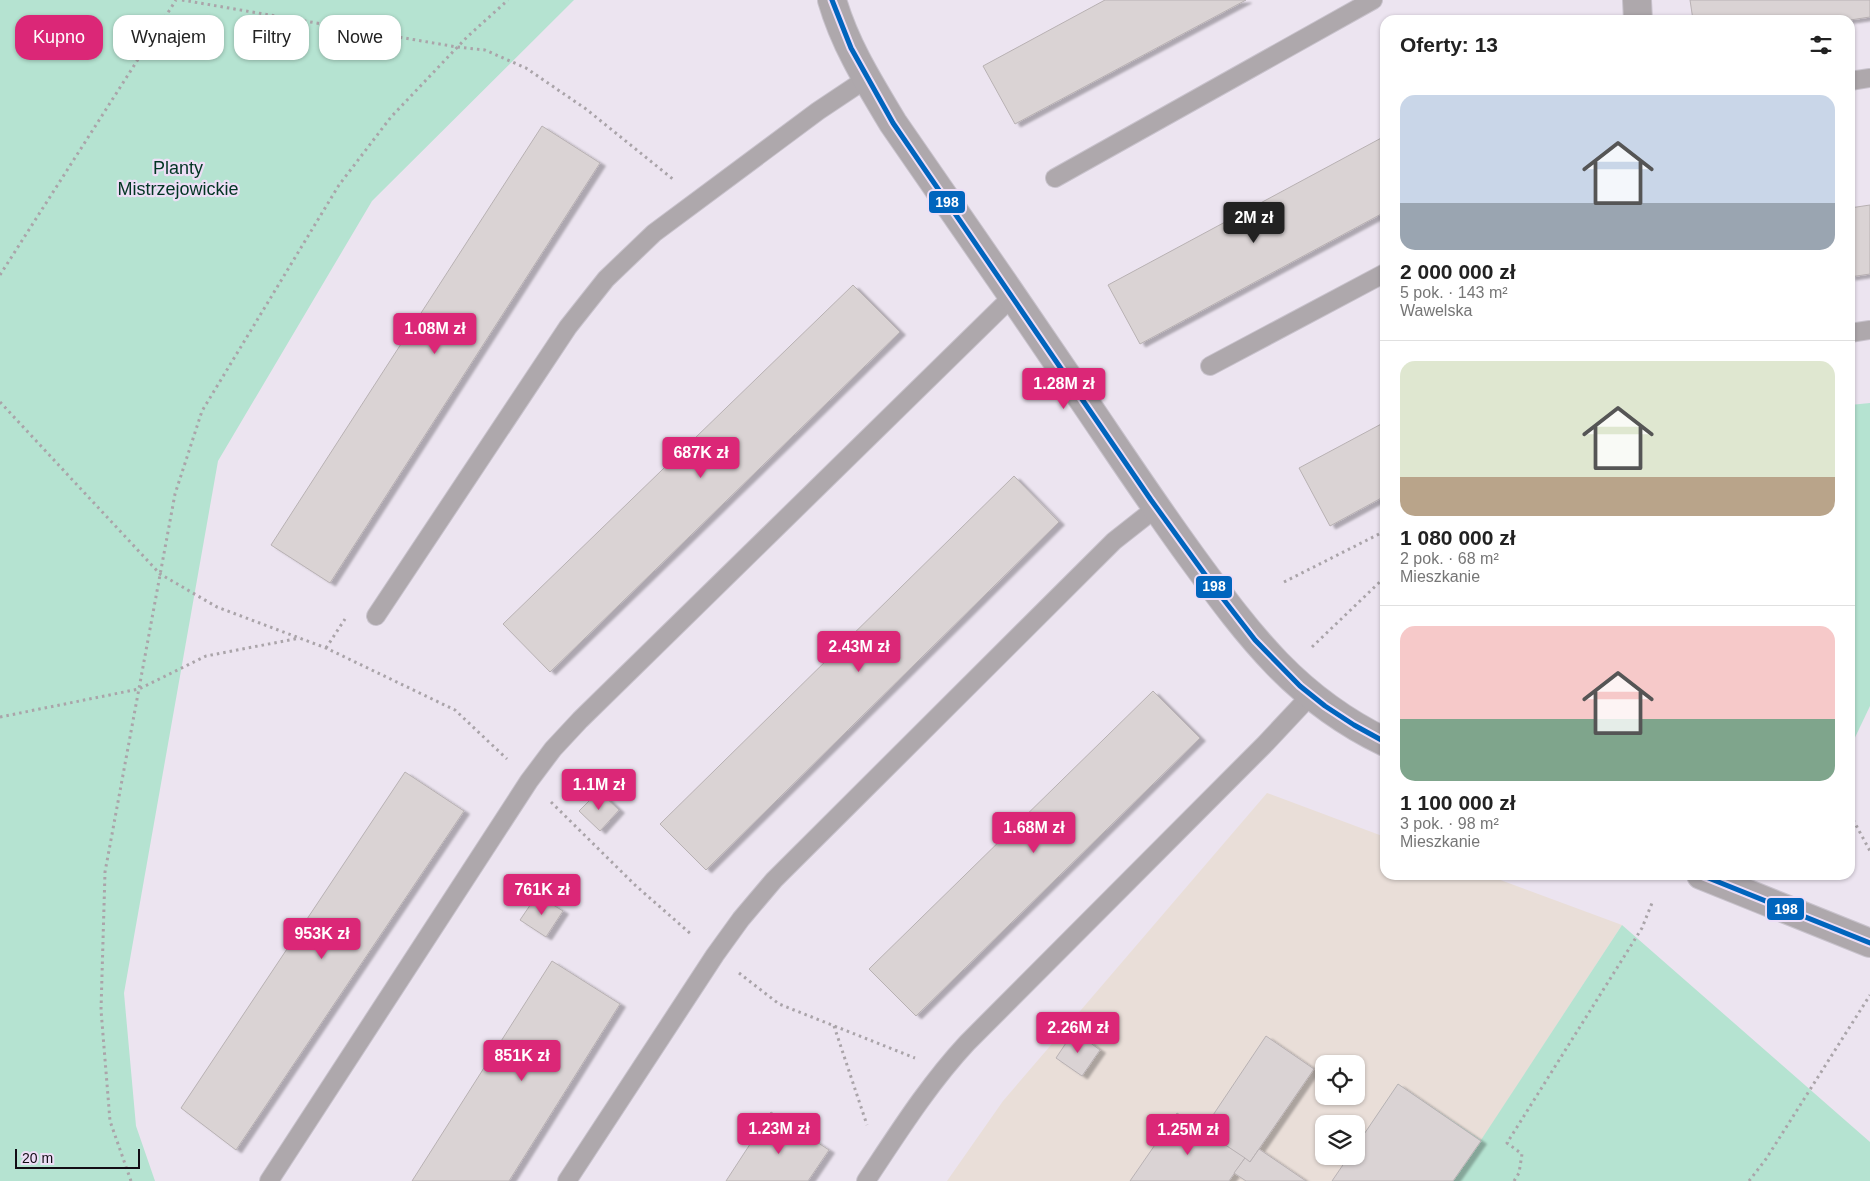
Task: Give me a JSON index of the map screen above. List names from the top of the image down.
{
  "parks": ["Planty Mistrzejowickie"],
  "lines": ["transit line 198"],
  "scale_bar": "20 m",
  "page": {
    "chip": [
      "Kupno",
      "Wynajem",
      "Filtry",
      "Nowe"
    ],
    "heading": "Oferty: 13",
    "list": [
      {
        "name": "2 000 000 zł",
        "note": "5 pok. · 143 m² · Wawelska"
      },
      {
        "name": "1 080 000 zł",
        "note": "2 pok. · 68 m² · Mieszkanie"
      },
      {
        "name": "1 100 000 zł",
        "note": "3 pok. · 98 m² · Mieszkanie"
      }
    ],
    "price": [
      "2M zł",
      "1.08M zł",
      "1.28M zł",
      "687K zł",
      "2.43M zł",
      "1.1M zł",
      "1.68M zł",
      "761K zł",
      "953K zł",
      "2.26M zł",
      "851K zł",
      "1.23M zł",
      "1.25M zł"
    ],
    "scale": "20 m"
  }
}
